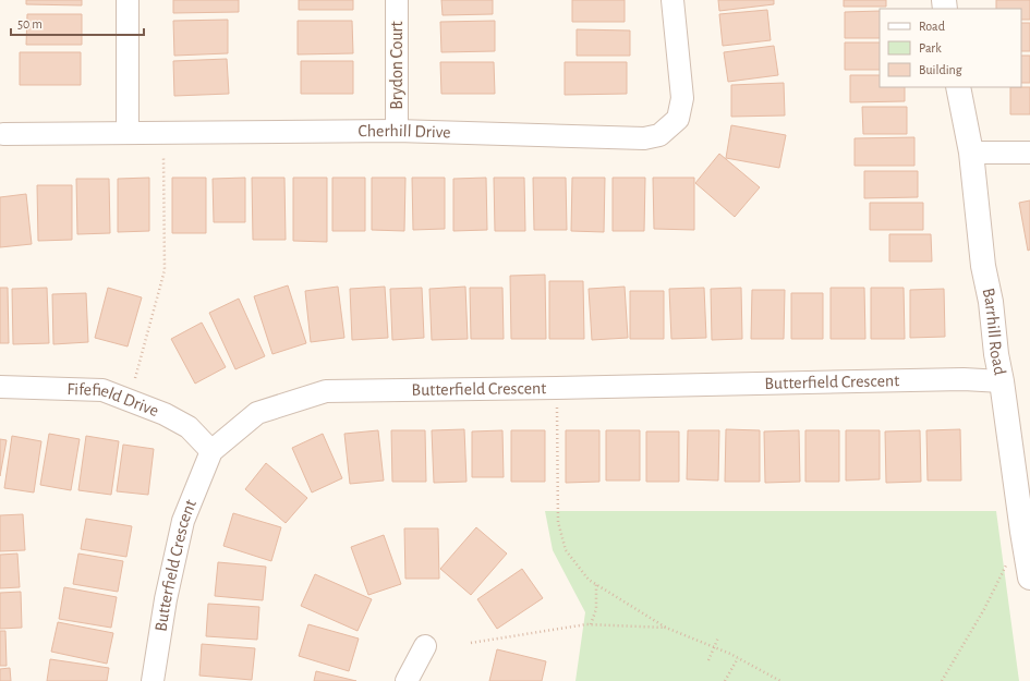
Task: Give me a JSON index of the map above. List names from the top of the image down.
{
  "streets": {
    "street": [
      "Brydon Court",
      "Cherhill Drive",
      "Barrhill Road",
      "Butterfield Crescent",
      "Fifefield Drive"
    ]
  },
  "crossings": [
    ["Brydon Court", "Cherhill Drive"],
    ["Barrhill Road", "Butterfield Crescent"],
    ["Butterfield Crescent", "Fifefield Drive"]
  ],
  "legend": ["Road", "Park", "Building"],
  "scale_bar": "50 m"
}
